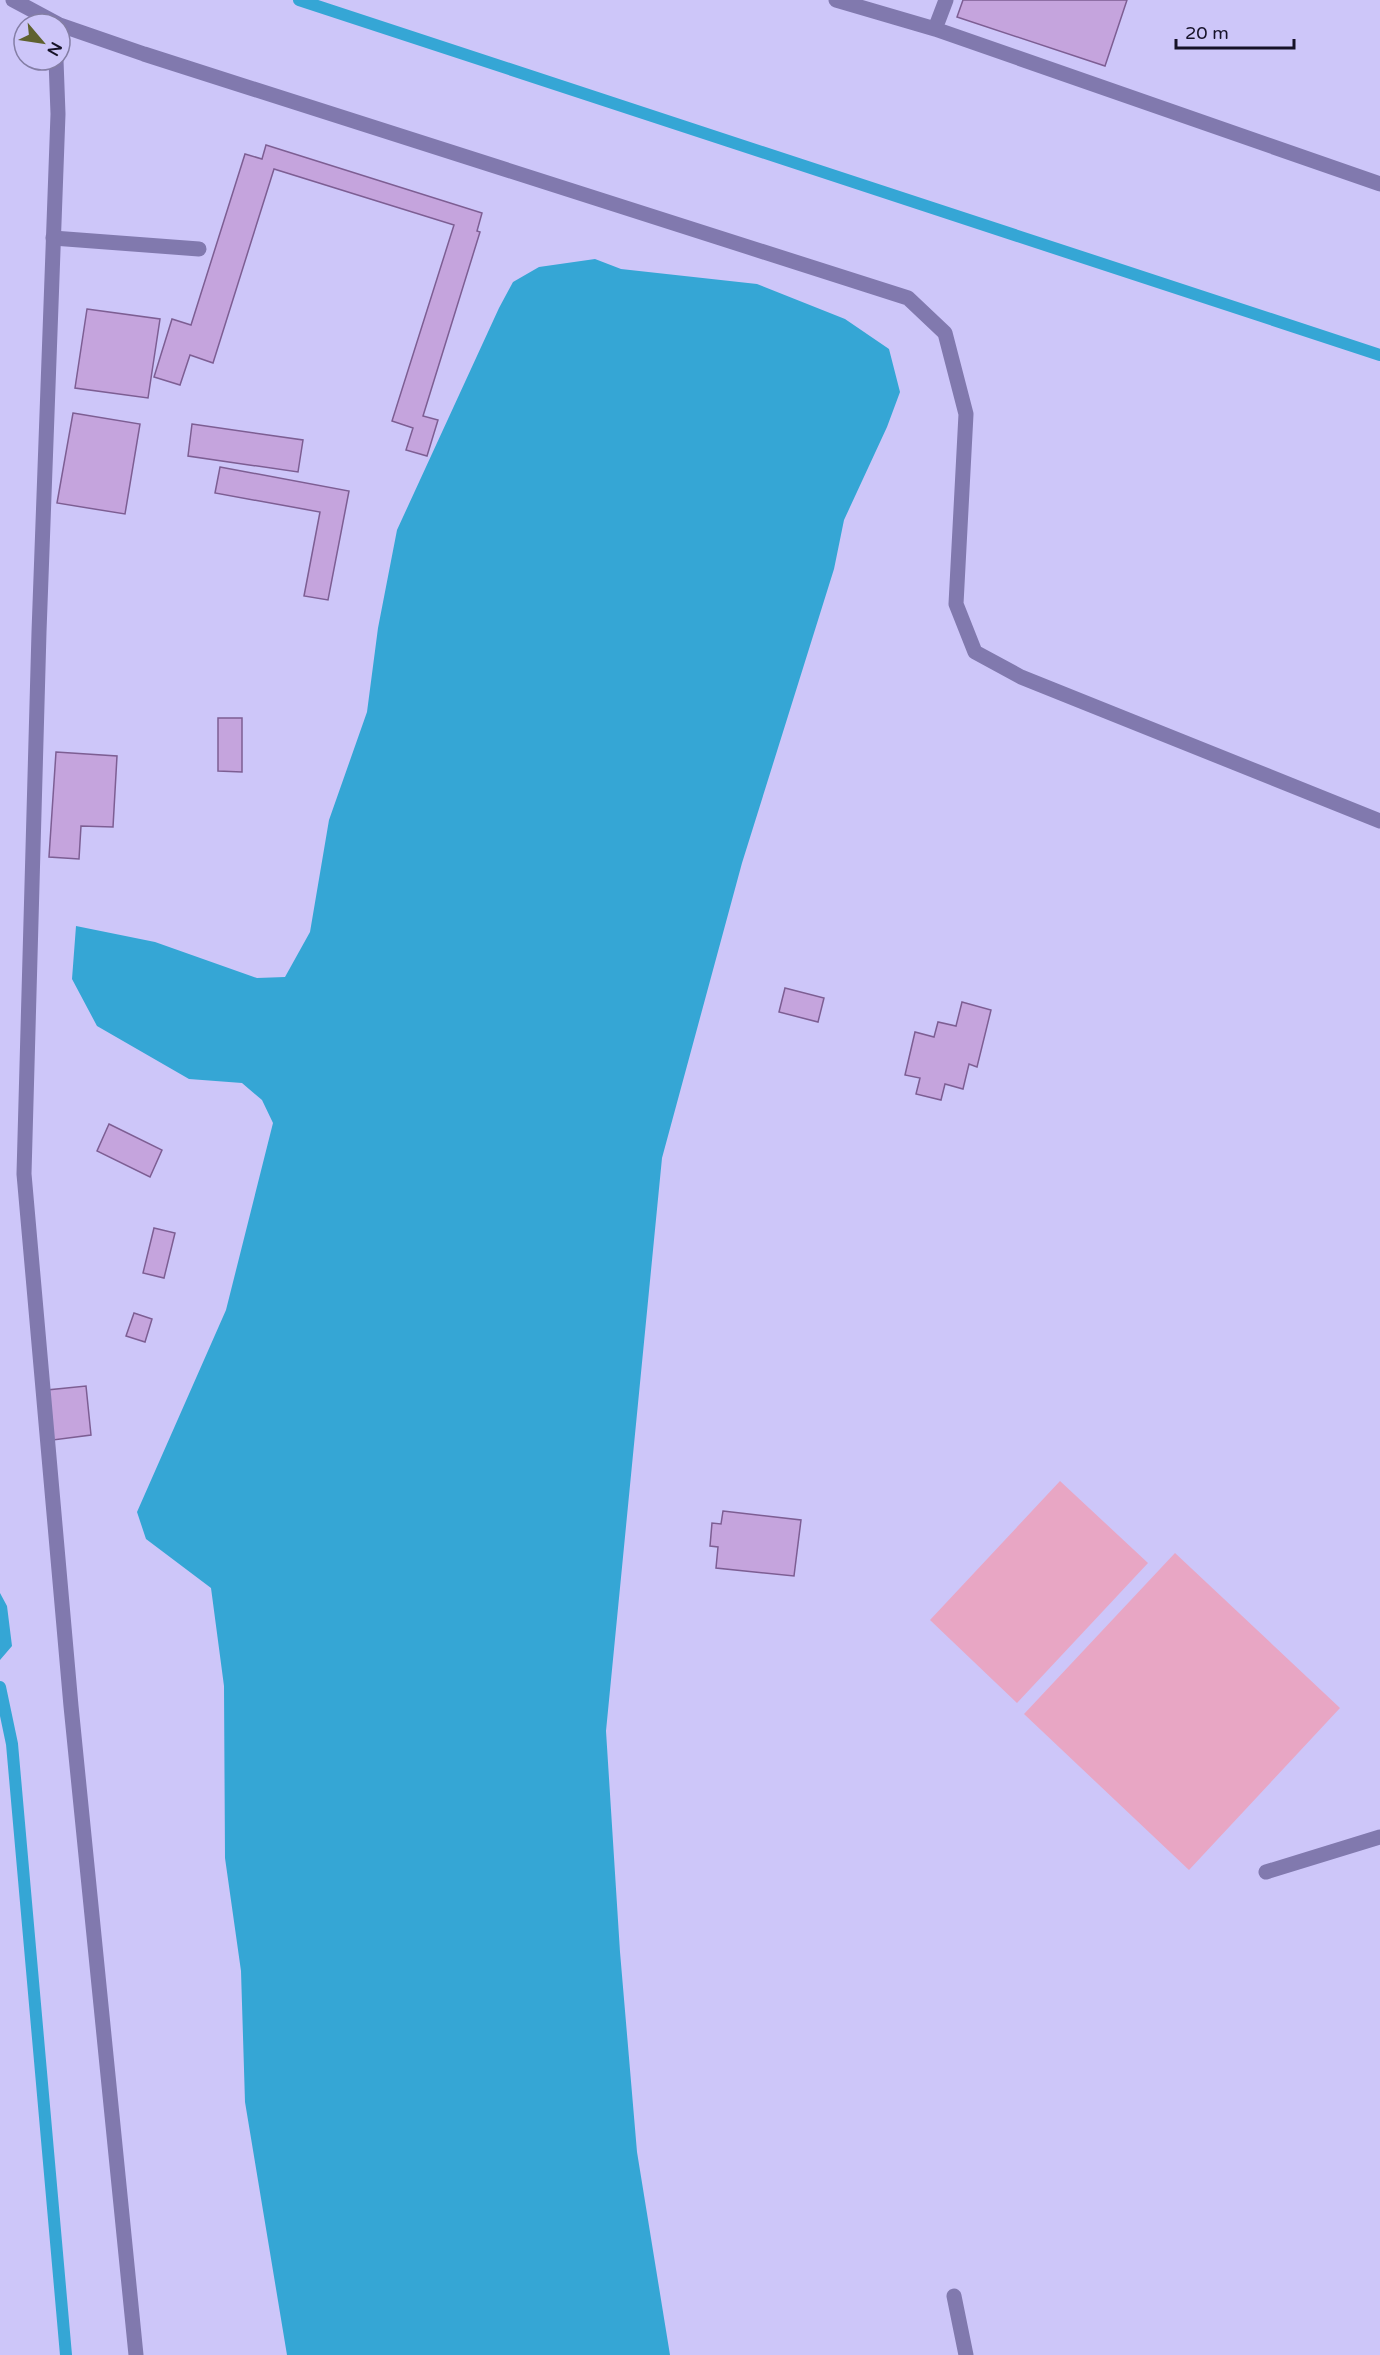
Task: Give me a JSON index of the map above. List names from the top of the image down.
{
  "scale_bar": "20 m",
  "north": "bottom right"
}
